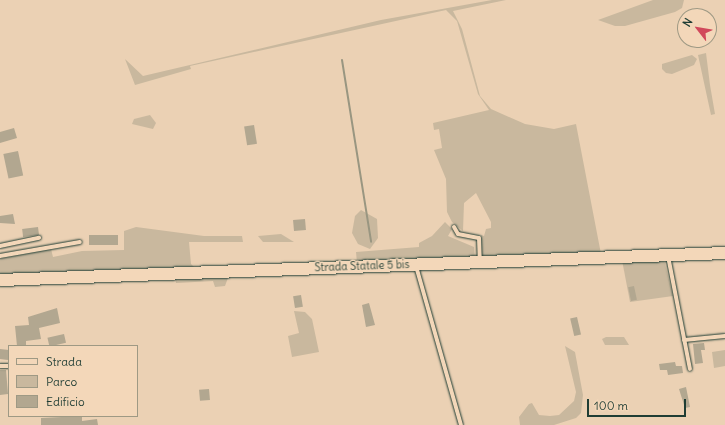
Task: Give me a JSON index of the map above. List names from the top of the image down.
{
  "streets": {
    "main road": ["Strada Statale 5 bis"]
  },
  "legend": ["Strada", "Parco", "Edificio"],
  "scale_bar": "100 m",
  "north": "top left"
}
